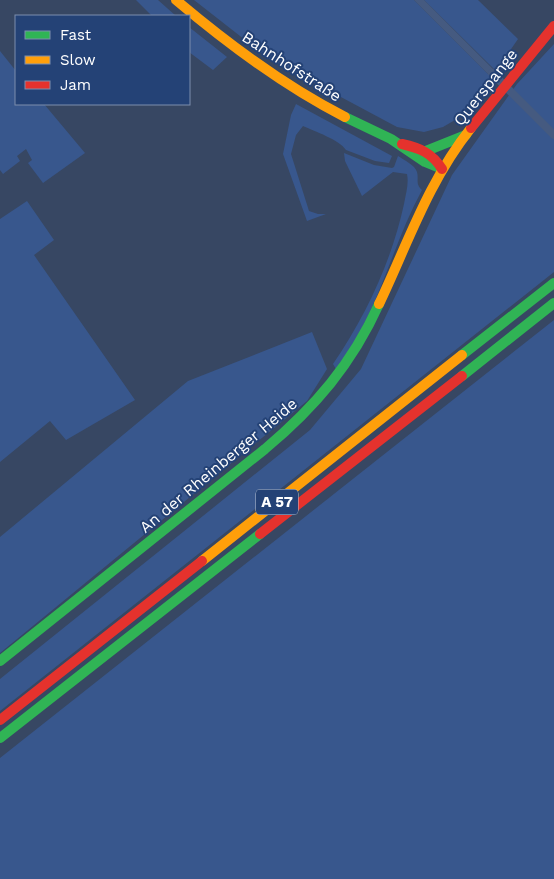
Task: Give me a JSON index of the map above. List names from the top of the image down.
{
  "streets": {
    "main road": [
      "Bahnhofstraße",
      "Querspange",
      "An der Rheinberger Heide",
      "A 57"
    ]
  },
  "crossings": [
    ["Bahnhofstraße", "Querspange"],
    ["Bahnhofstraße", "An der Rheinberger Heide"],
    ["Querspange", "An der Rheinberger Heide"]
  ],
  "legend": ["Fast", "Slow", "Jam"]
}
